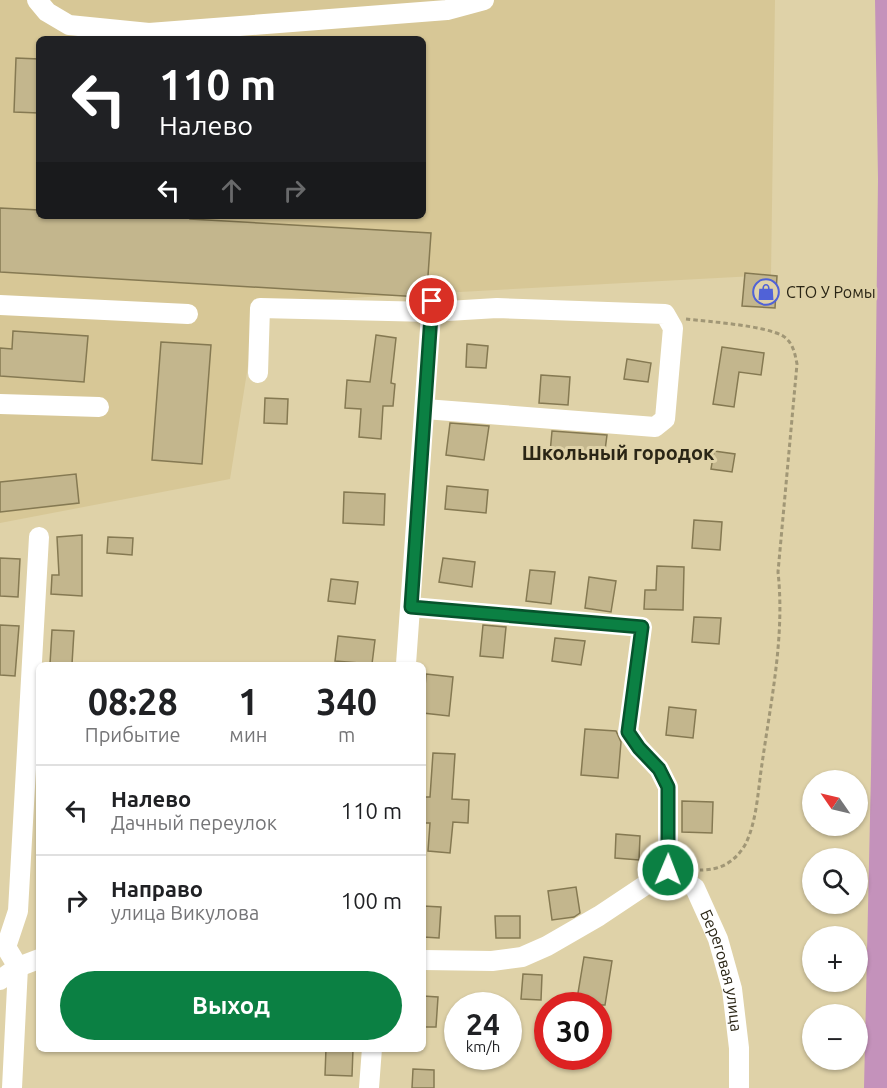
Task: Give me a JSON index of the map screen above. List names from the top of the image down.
{
  "streets": {
    "street": ["Береговая улица"]
  },
  "districts": ["Школьный городок"],
  "places": {
    "shop": ["СТО У Ромы"]
  },
  "north": "top left",
  "page": {
    "turn": ["110 m", "Налево"],
    "eta": [
      "08:28",
      "Прибытие",
      "1",
      "мин",
      "340",
      "m"
    ],
    "list": [
      {
        "name": "Налево",
        "note": "Дачный переулок",
        "value": "110 m"
      },
      {
        "name": "Направо",
        "note": "улица Викулова",
        "value": "100 m"
      }
    ],
    "map_buttons": ["+", "−"],
    "buttons": "Выход",
    "speed": "24 km/h",
    "limit": "30"
  }
}
